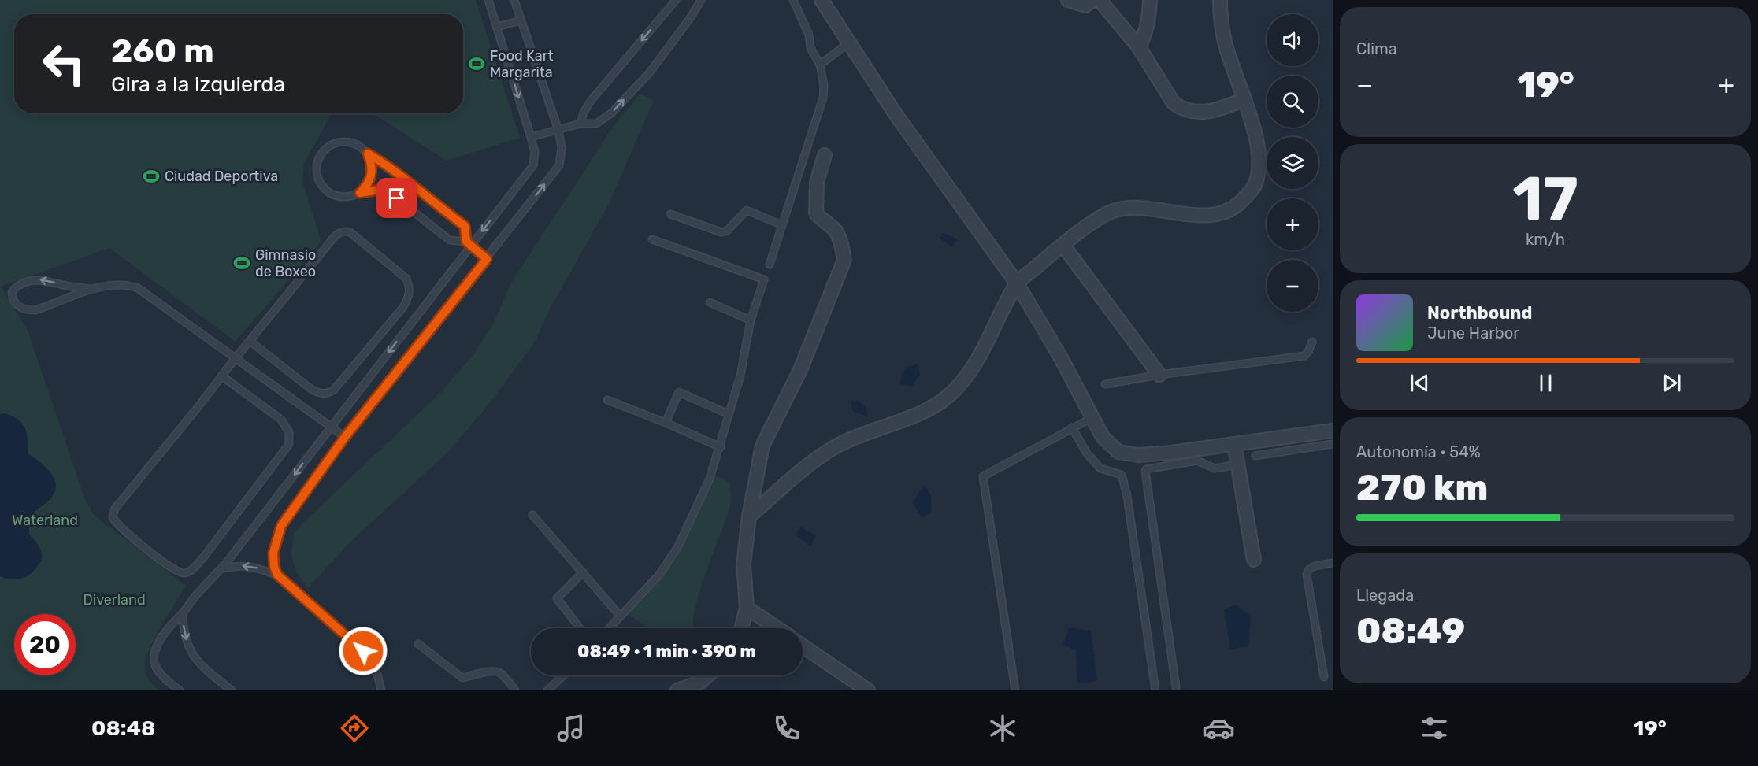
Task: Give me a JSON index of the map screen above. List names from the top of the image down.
{
  "parks": ["Waterland", "Diverland"],
  "places": {
    "sports": ["Food Kart Margarita", "Ciudad Deportiva", "Gimnasio de Boxeo"]
  },
  "page": {
    "tile": [
      "Clima",
      ["17", "km/h"],
      ["Autonomía · 54%", "270 km"],
      ["Llegada", "08:49"]
    ],
    "map_buttons": ["+", "−"],
    "turn": ["260 m", "Gira a la izquierda"],
    "heat": ["−", "19°", "+"],
    "song": ["Northbound", "June Harbor"],
    "limit": "20",
    "trip": "08:49 · 1 min · 390 m",
    "tabs": ["08:48", "19°"]
  }
}
